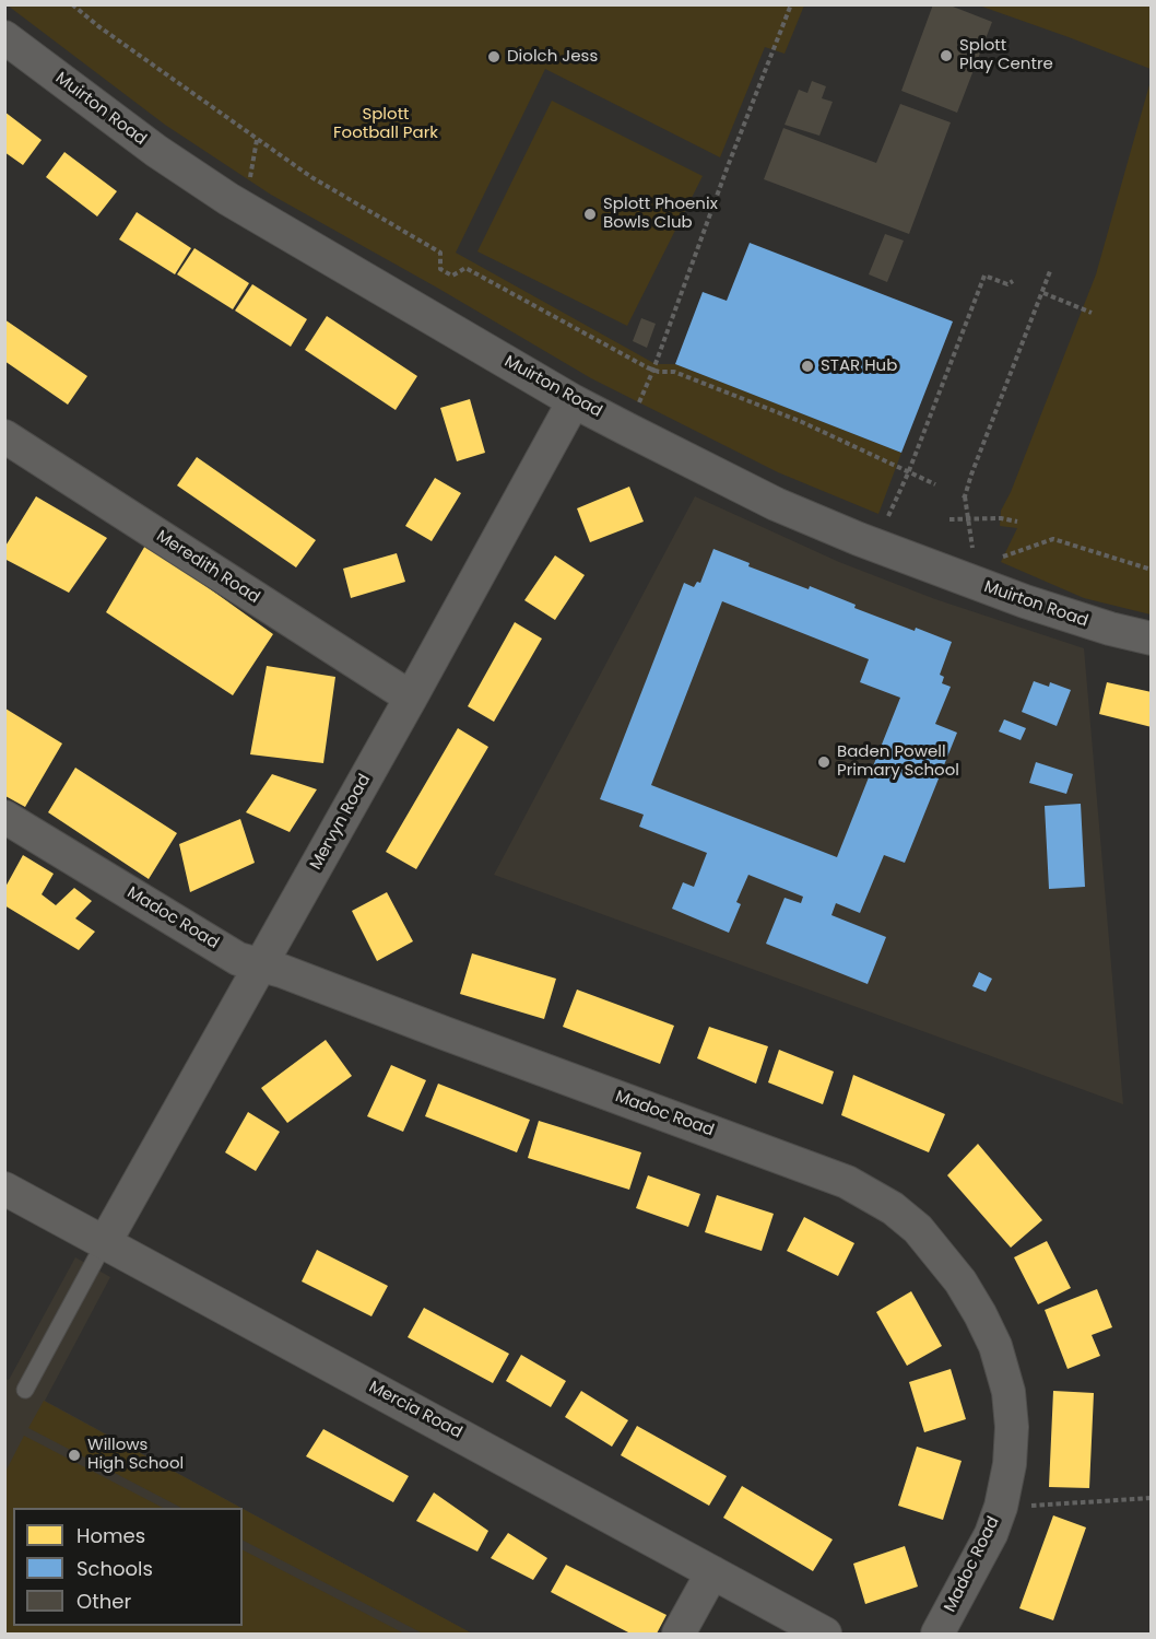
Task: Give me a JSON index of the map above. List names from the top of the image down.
{
  "streets": {
    "street": [
      "Muirton Road",
      "Meredith Road",
      "Mervyn Road",
      "Madoc Road",
      "Mercia Road"
    ]
  },
  "crossings": [
    ["Muirton Road", "Mervyn Road"],
    ["Meredith Road", "Mervyn Road"],
    ["Mervyn Road", "Madoc Road"],
    ["Mervyn Road", "Mercia Road"]
  ],
  "parks": ["Splott Football Park"],
  "places": [
    "Splott Play Centre",
    "Diolch Jess",
    "Splott Phoenix Bowls Club",
    "STAR Hub",
    "Baden Powell Primary School",
    "Willows High School"
  ],
  "legend": ["Homes", "Schools", "Other"]
}
